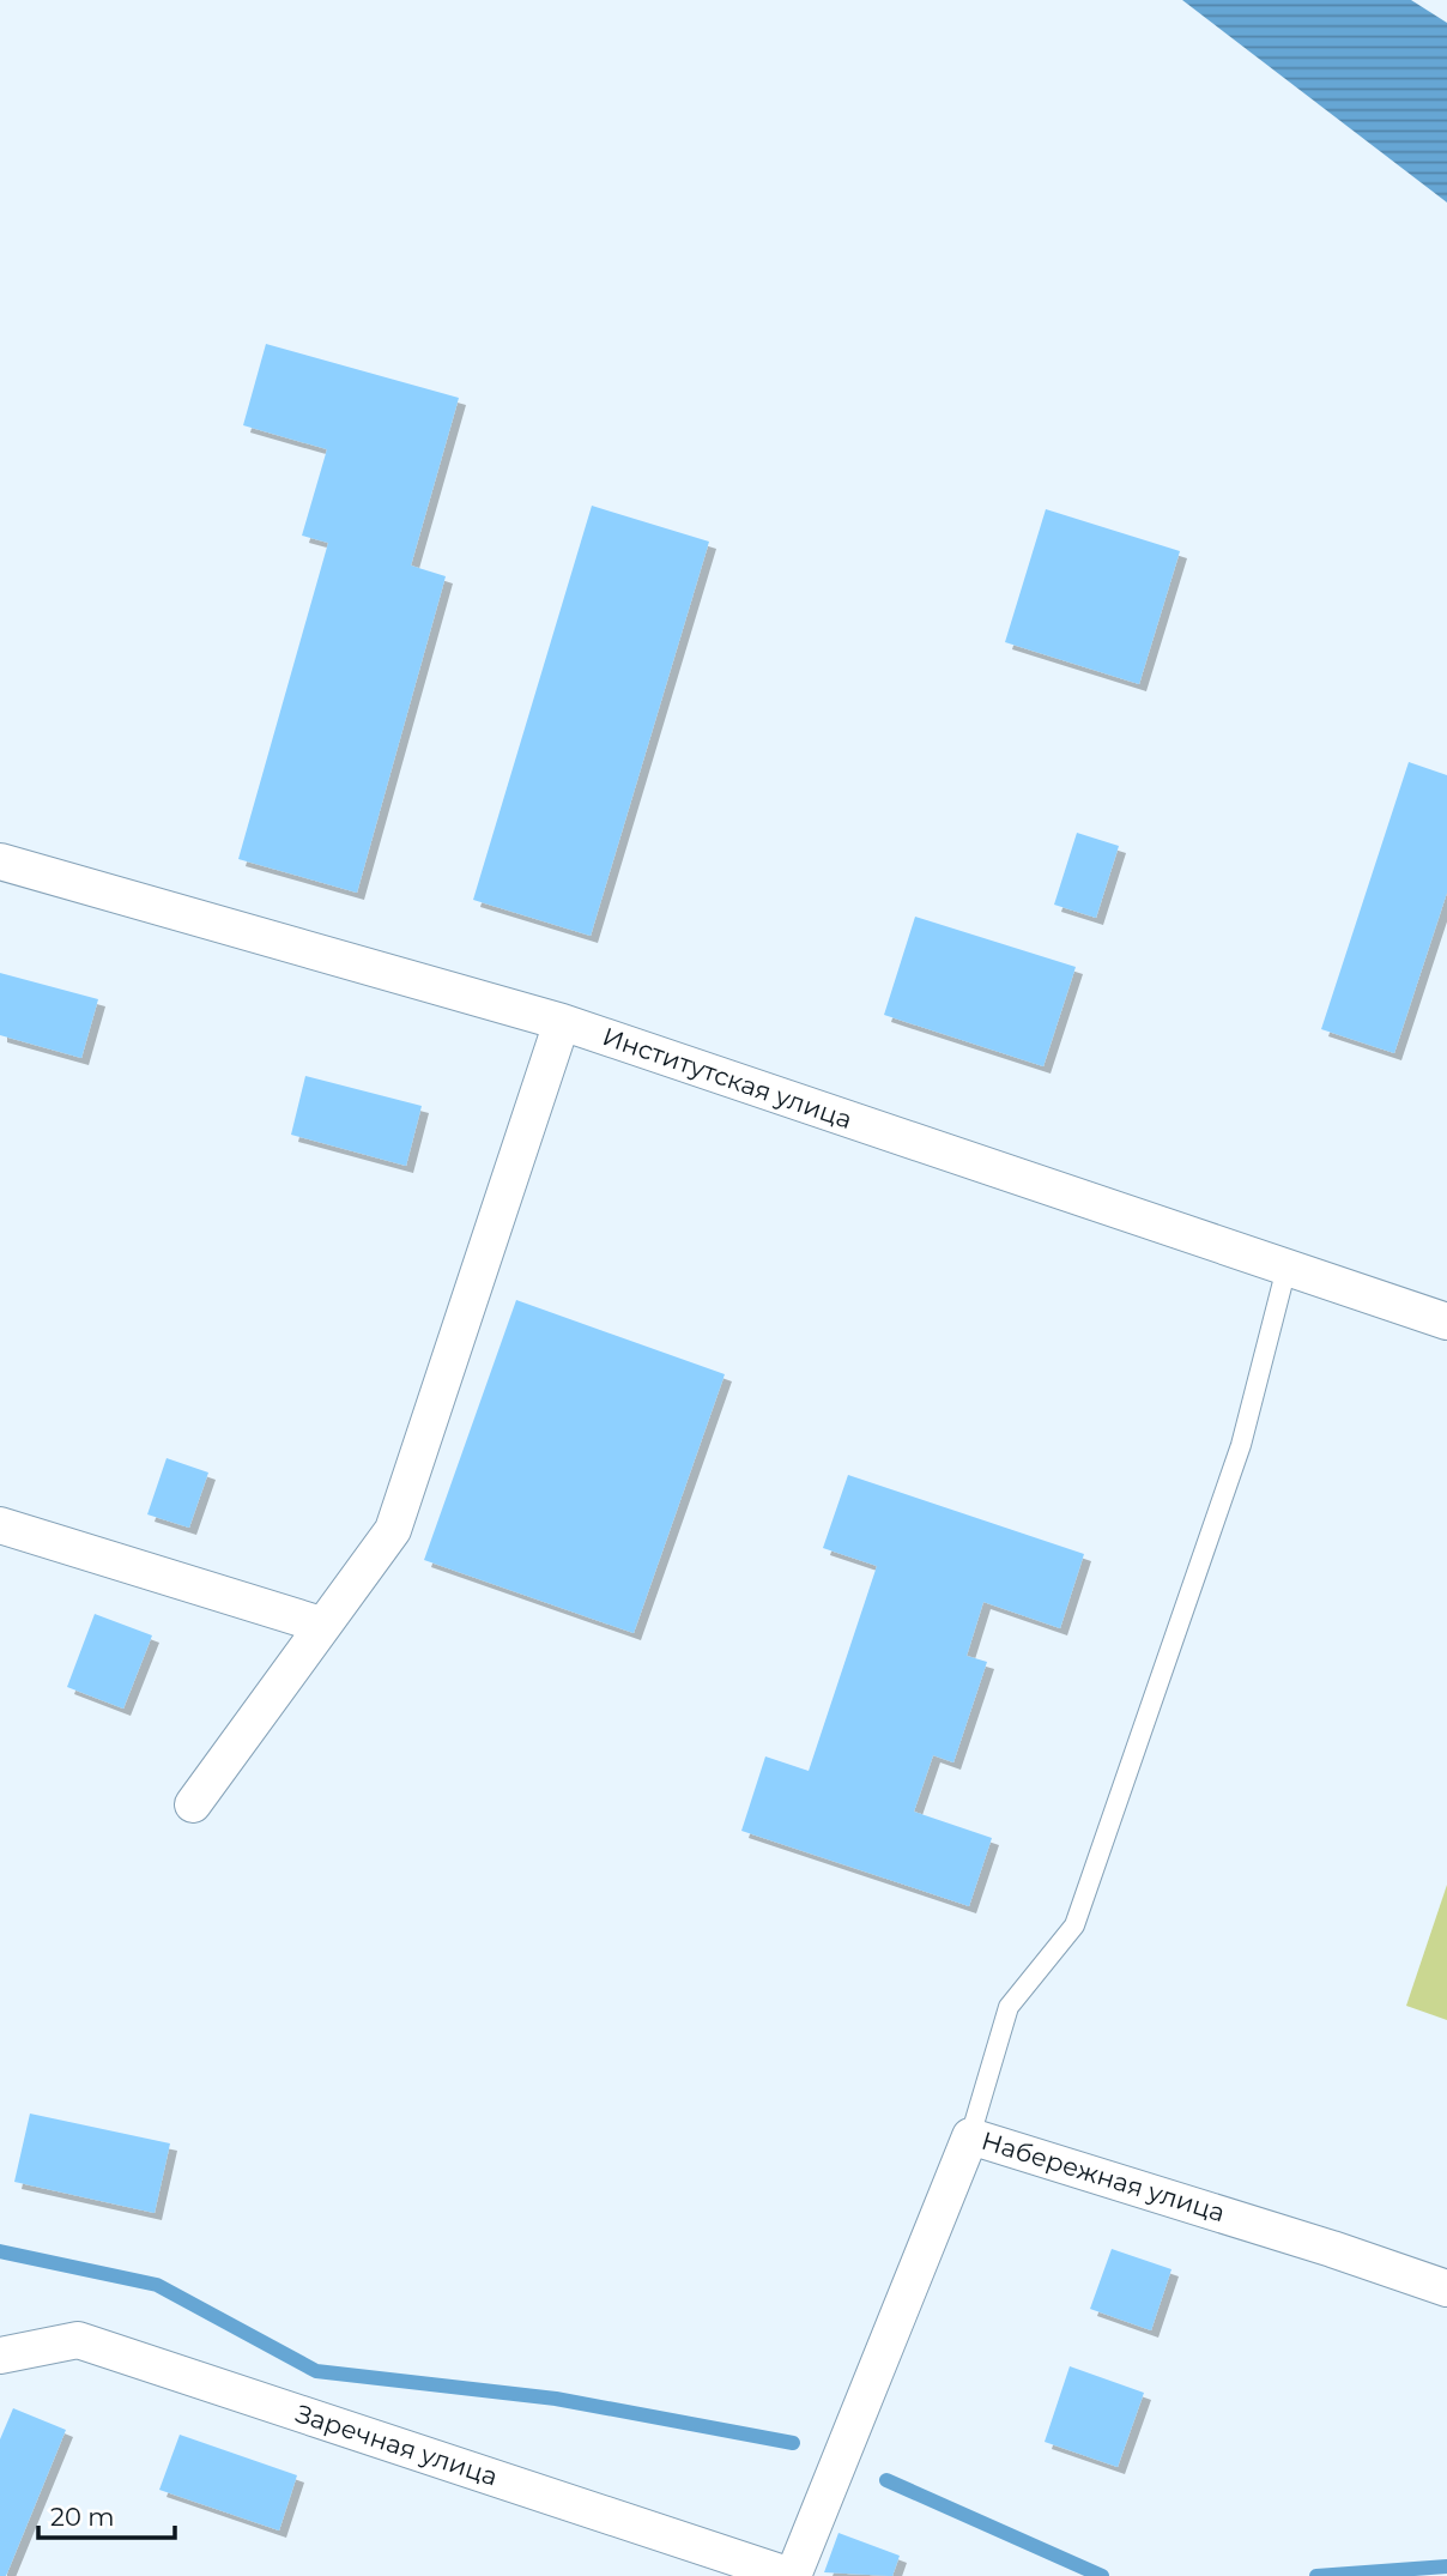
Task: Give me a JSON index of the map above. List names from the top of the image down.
{
  "streets": {
    "street": ["Институтская улица", "Набережная улица", "Заречная улица"]
  },
  "crossings": [
    ["Набережная улица", "Заречная улица"]
  ],
  "scale_bar": "20 m"
}
